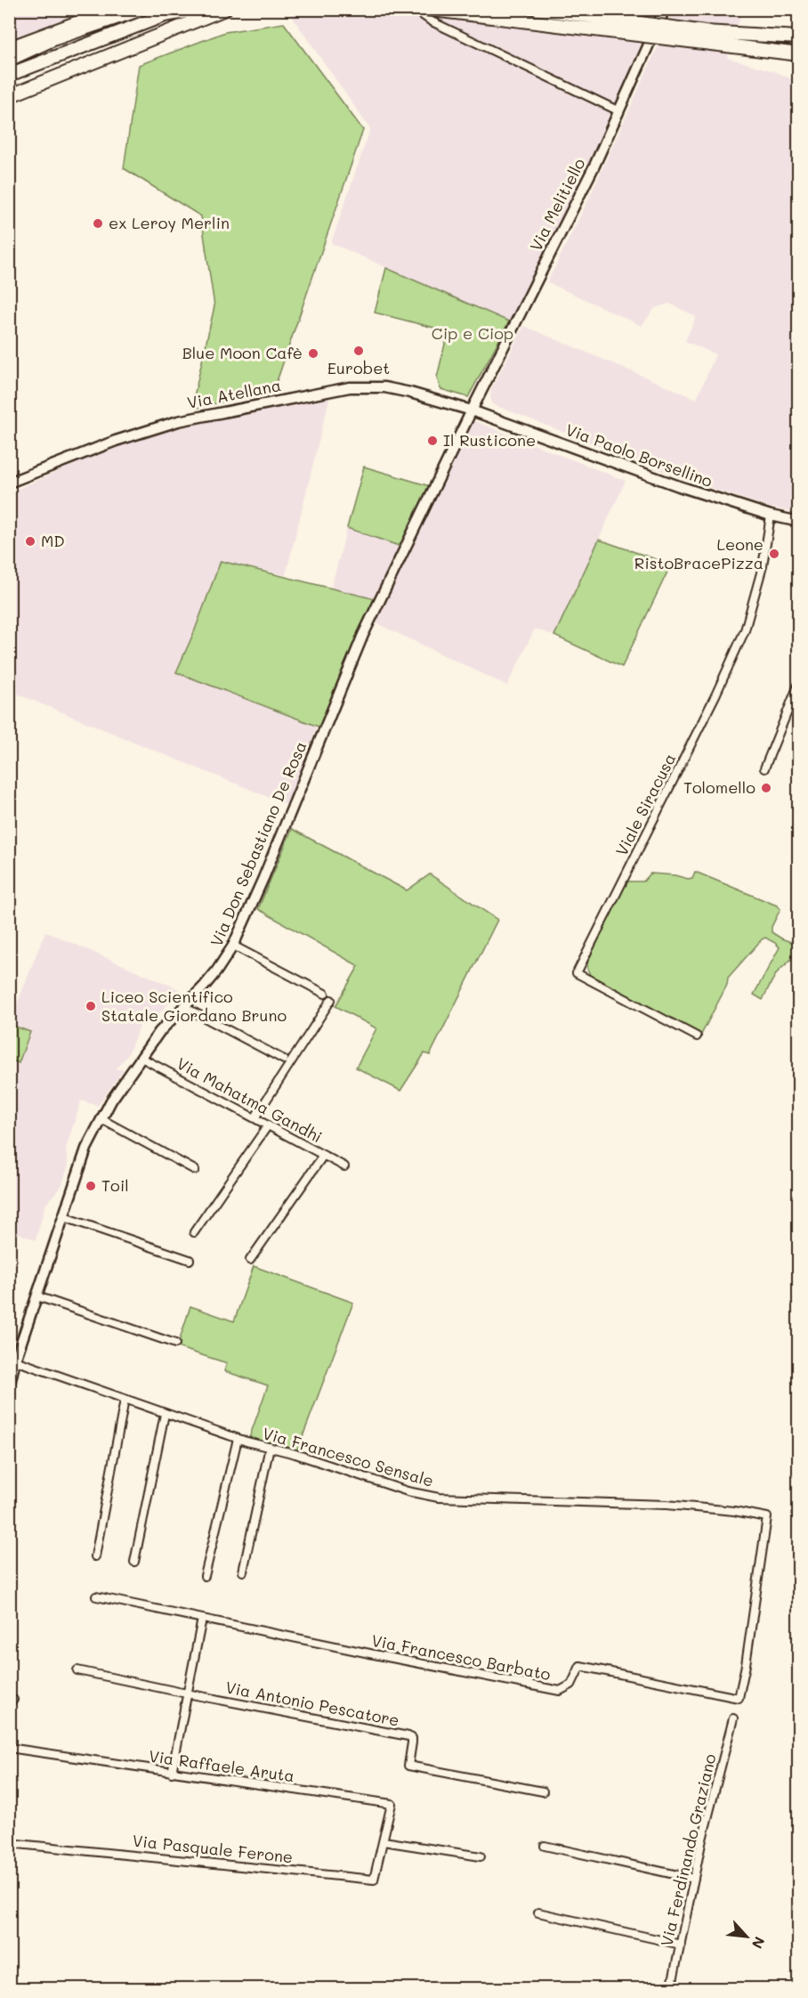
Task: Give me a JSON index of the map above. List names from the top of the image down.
{
  "streets": {
    "street": [
      "Via Melitiello",
      "Via Atellana",
      "Via Paolo Borsellino",
      "Viale Siracusa",
      "Via Don Sebastiano De Rosa",
      "Via Mahatma Gandhi",
      "Via Francesco Sensale",
      "Via Francesco Barbato",
      "Via Antonio Pescatore",
      "Via Raffaele Aruta",
      "Via Pasquale Ferone",
      "Via Ferdinando Graziano"
    ]
  },
  "crossings": [
    ["Via Melitiello", "Via Atellana"],
    ["Via Melitiello", "Via Paolo Borsellino"],
    ["Via Melitiello", "Via Don Sebastiano De Rosa"],
    ["Via Atellana", "Via Paolo Borsellino"],
    ["Via Atellana", "Via Don Sebastiano De Rosa"],
    ["Via Paolo Borsellino", "Viale Siracusa"],
    ["Via Paolo Borsellino", "Via Don Sebastiano De Rosa"],
    ["Via Don Sebastiano De Rosa", "Via Mahatma Gandhi"],
    ["Via Don Sebastiano De Rosa", "Via Francesco Sensale"],
    ["Via Francesco Sensale", "Via Francesco Barbato"],
    ["Via Raffaele Aruta", "Via Pasquale Ferone"]
  ],
  "parks": ["Cip e Ciop"],
  "places": [
    "ex Leroy Merlin",
    "Eurobet",
    "Blue Moon Cafè",
    "Il Rusticone",
    "MD",
    "Leone RistoBracePizza",
    "Tolomello",
    "Liceo Scientifico Statale Giordano Bruno",
    "Toil"
  ],
  "north": "bottom right"
}
